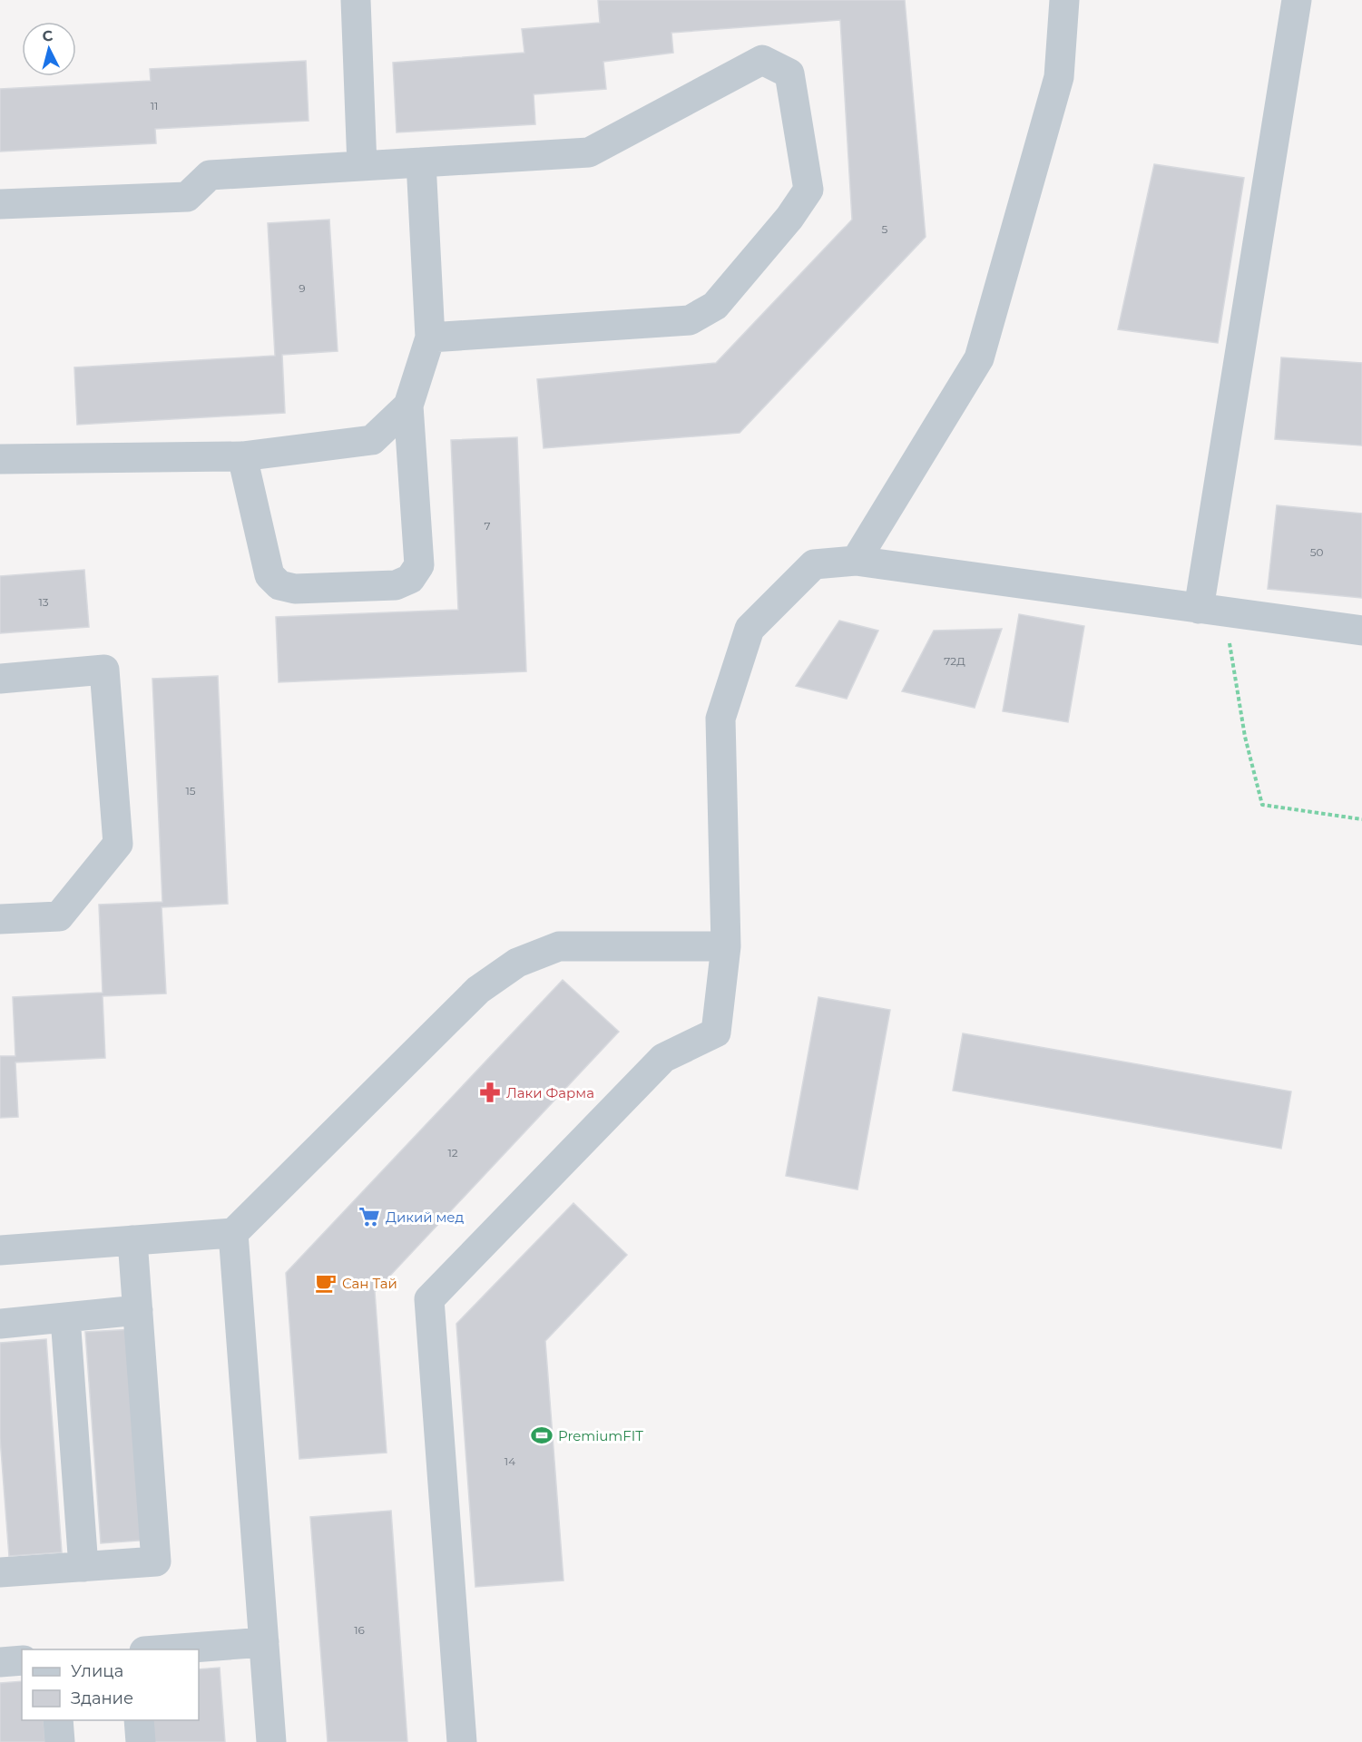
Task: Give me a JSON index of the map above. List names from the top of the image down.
{
  "places": {
    "pharmacy": ["Лаки Фарма"],
    "supermarket": ["Дикий мед"],
    "cafe": ["Сан Тай"],
    "sports": ["PremiumFIT"]
  },
  "house_numbers": [
    "11",
    "5",
    "9",
    "7",
    "50",
    "13",
    "72Д",
    "15",
    "12",
    "14",
    "16"
  ],
  "legend": ["Улица", "Здание"],
  "north": "top"
}
